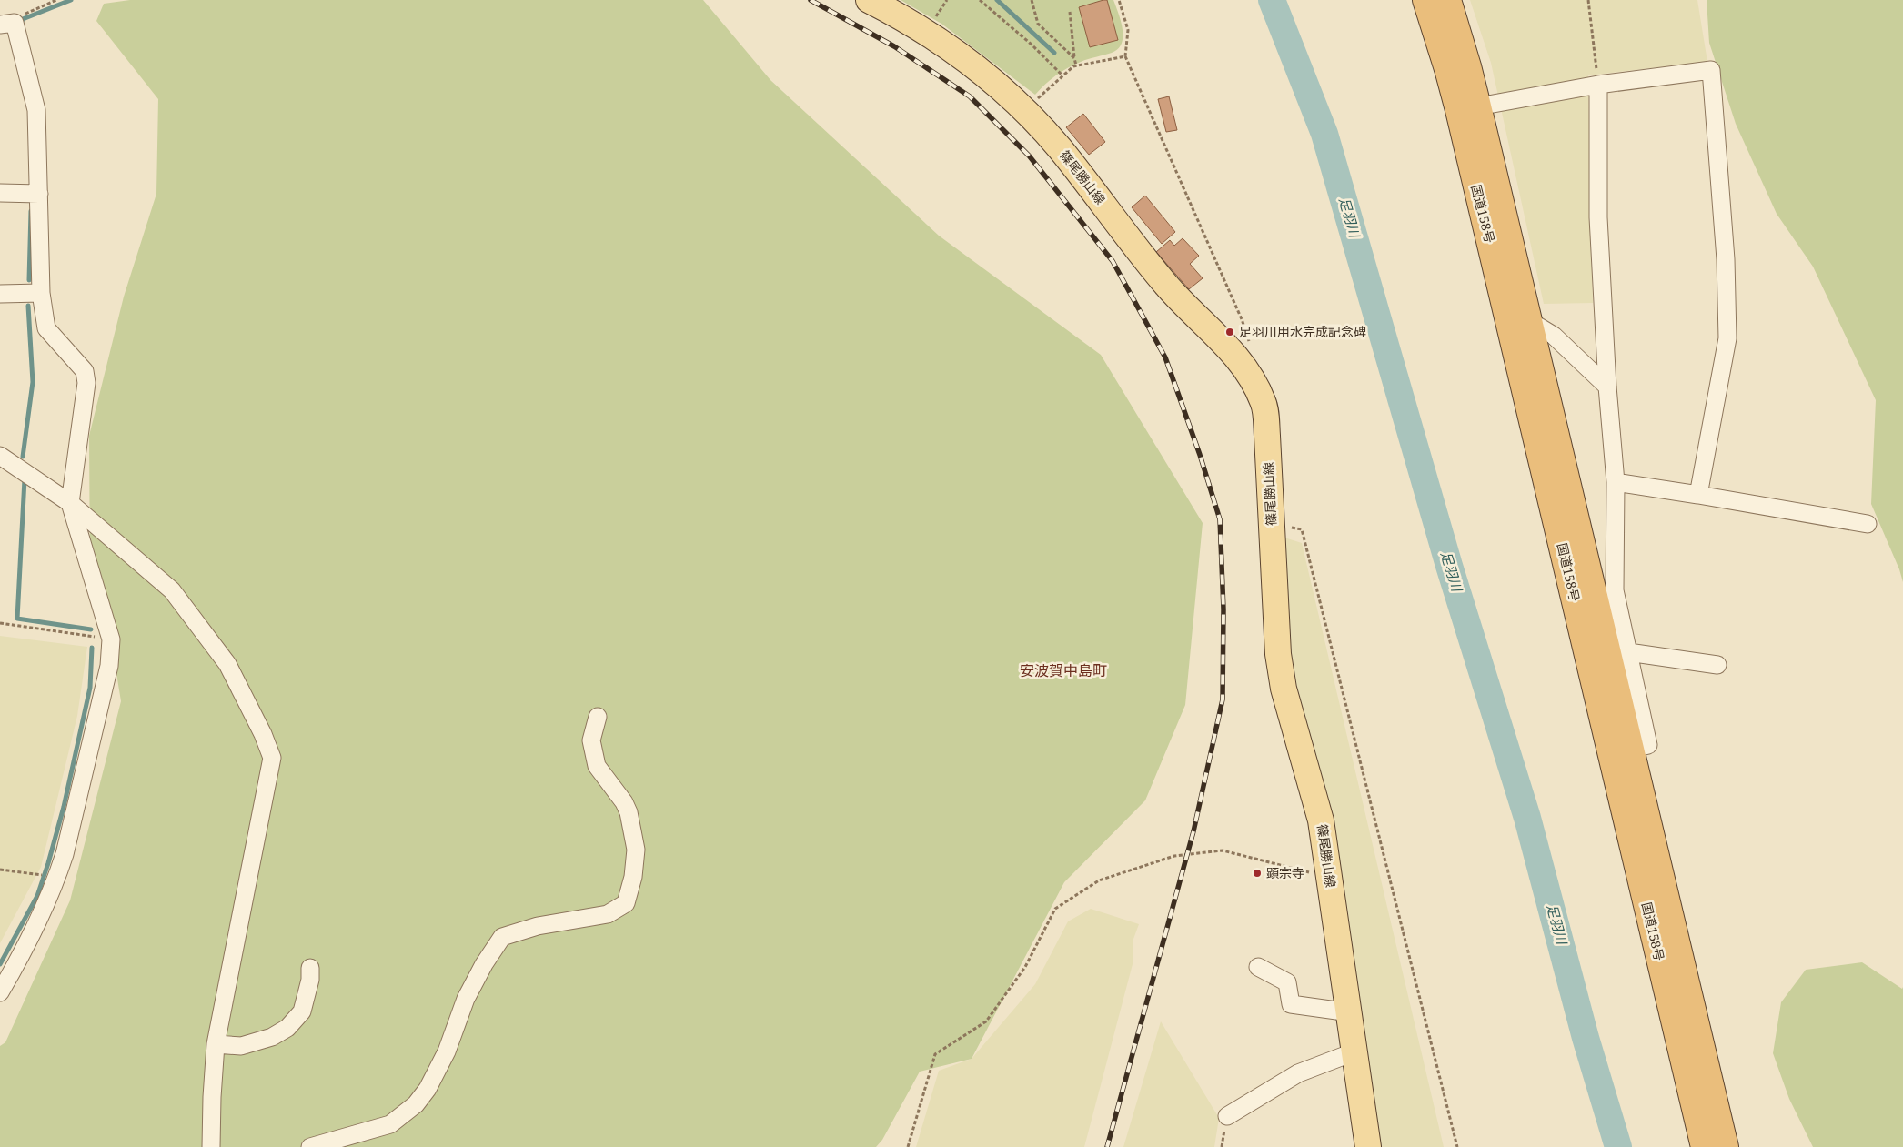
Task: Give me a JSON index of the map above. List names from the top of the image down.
{
  "streets": {
    "highway": ["国道158号"],
    "main road": ["篠尾勝山線"]
  },
  "districts": ["安波賀中島町"],
  "water": ["足羽川"],
  "places": ["足羽川用水完成記念碑", "顕宗寺"]
}
